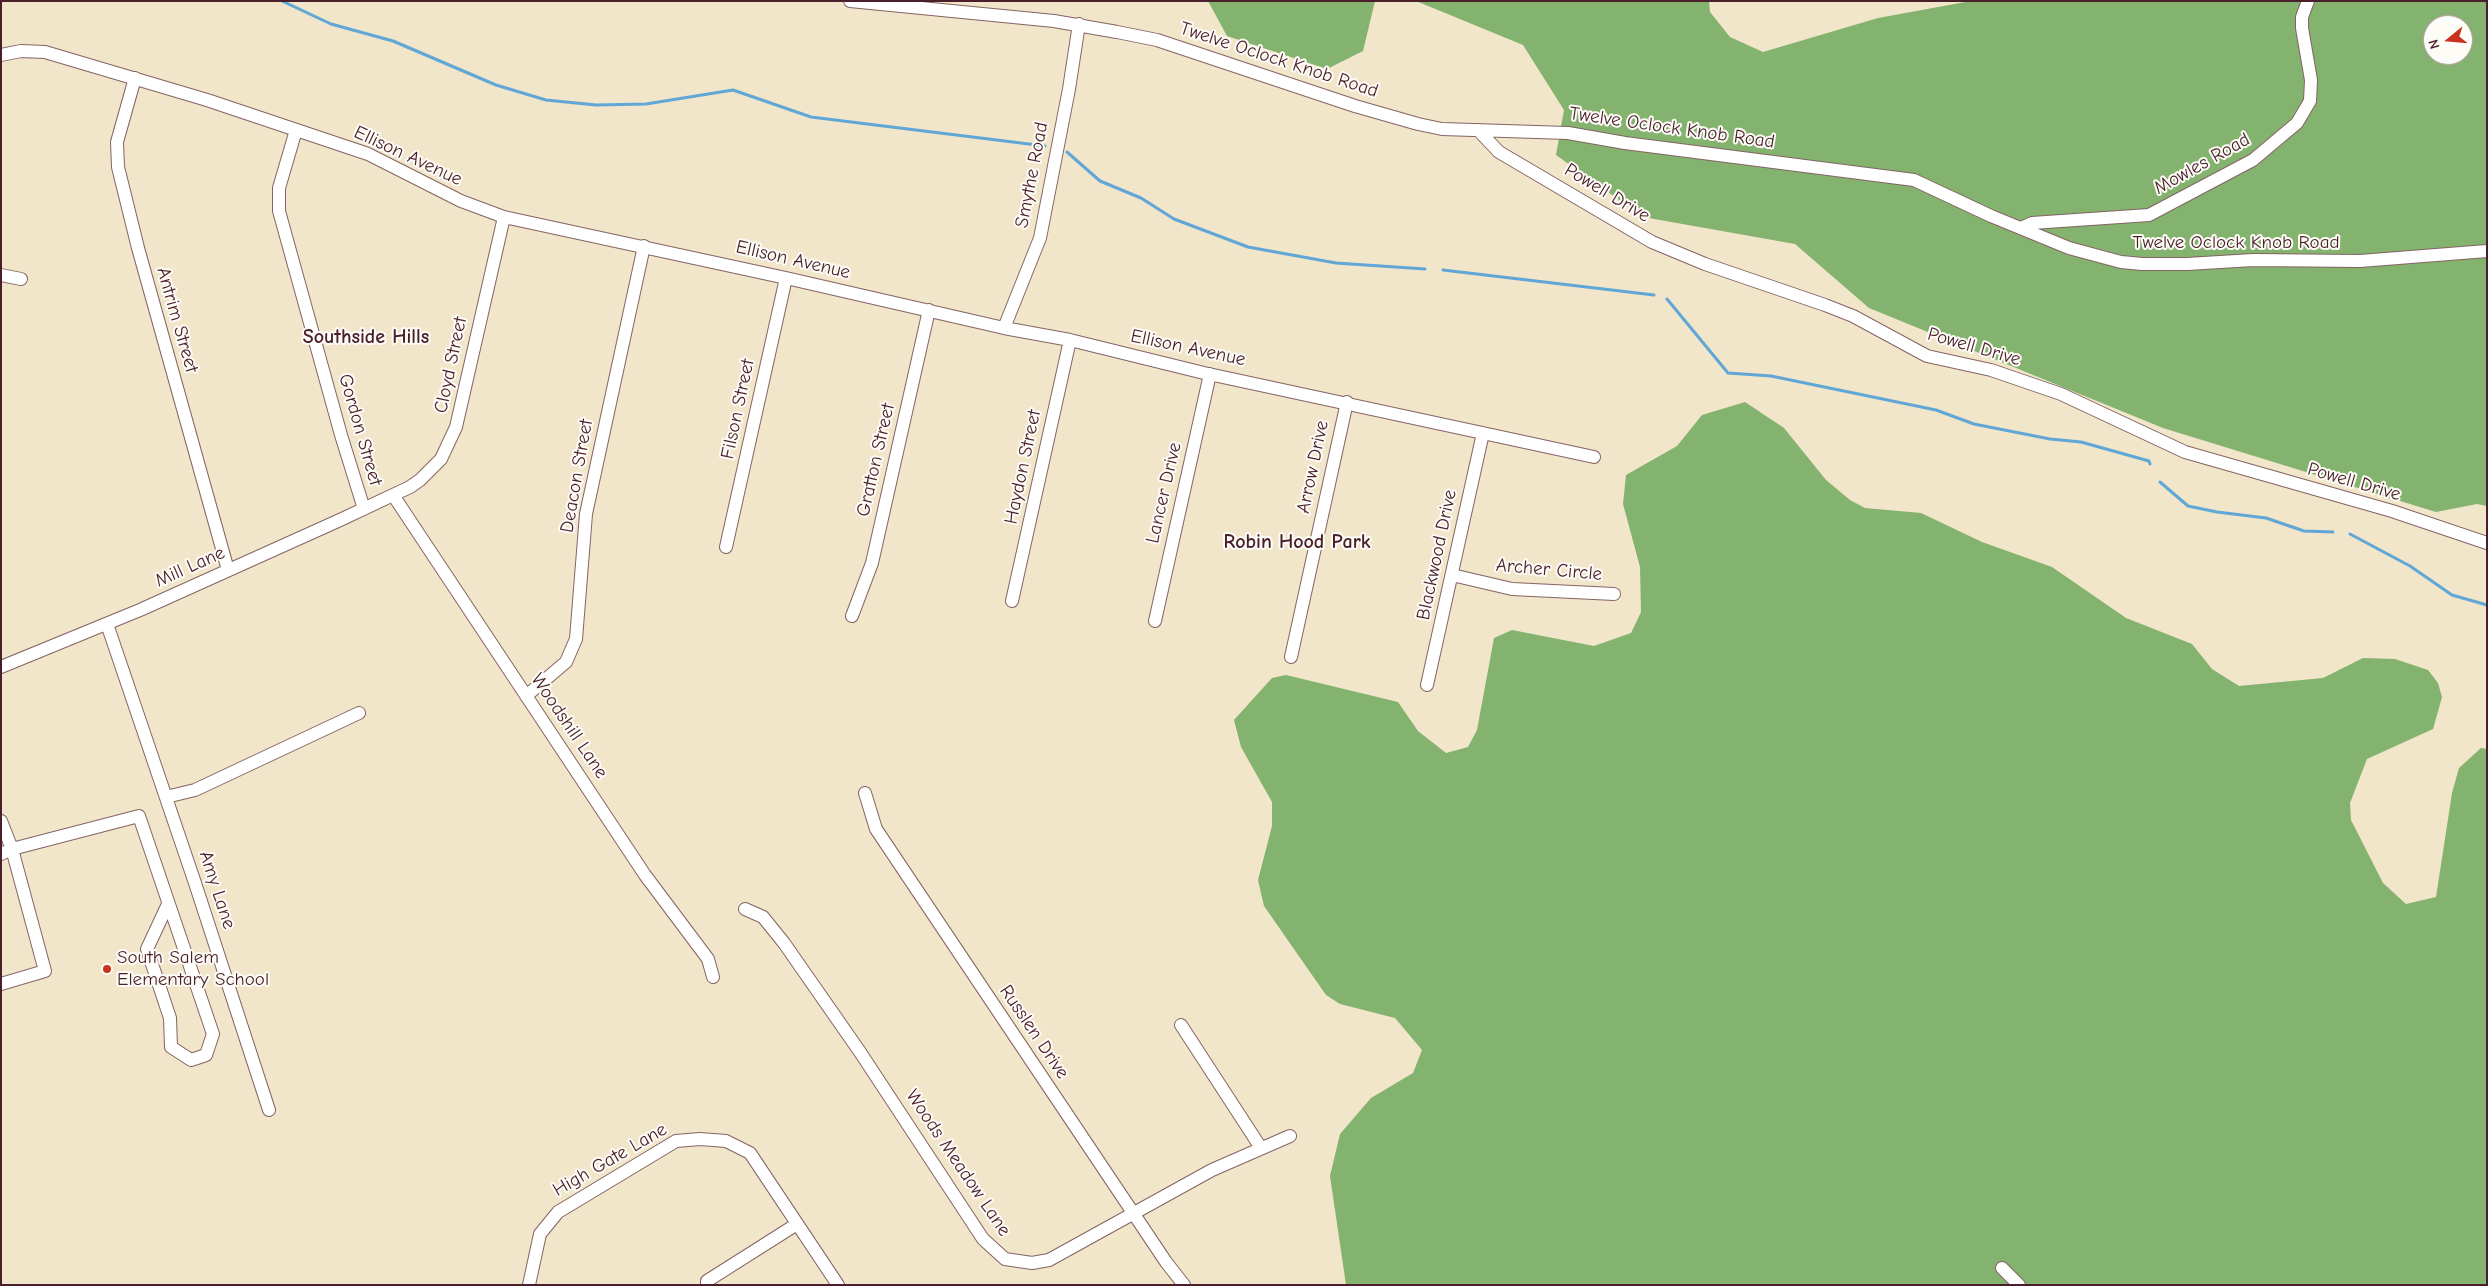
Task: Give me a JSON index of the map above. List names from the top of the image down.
{
  "streets": {
    "street": [
      "Twelve Oclock Knob Road",
      "Ellison Avenue",
      "Mowles Road",
      "Smythe Road",
      "Powell Drive",
      "Antrim Street",
      "Cloyd Street",
      "Filson Street",
      "Gordon Street",
      "Gratton Street",
      "Haydon Street",
      "Arrow Drive",
      "Deacon Street",
      "Lancer Drive",
      "Blackwood Drive",
      "Mill Lane",
      "Archer Circle",
      "Woodshill Lane",
      "Amy Lane",
      "Russlen Drive",
      "High Gate Lane",
      "Woods Meadow Lane"
    ]
  },
  "crossings": [
    ["Twelve Oclock Knob Road", "Mowles Road"],
    ["Twelve Oclock Knob Road", "Smythe Road"],
    ["Twelve Oclock Knob Road", "Powell Drive"],
    ["Ellison Avenue", "Smythe Road"],
    ["Ellison Avenue", "Antrim Street"],
    ["Ellison Avenue", "Cloyd Street"],
    ["Ellison Avenue", "Filson Street"],
    ["Ellison Avenue", "Gordon Street"],
    ["Ellison Avenue", "Gratton Street"],
    ["Ellison Avenue", "Haydon Street"],
    ["Ellison Avenue", "Arrow Drive"],
    ["Ellison Avenue", "Deacon Street"],
    ["Ellison Avenue", "Lancer Drive"],
    ["Ellison Avenue", "Blackwood Drive"],
    ["Antrim Street", "Mill Lane"],
    ["Cloyd Street", "Mill Lane"],
    ["Cloyd Street", "Woodshill Lane"],
    ["Gordon Street", "Mill Lane"],
    ["Deacon Street", "Woodshill Lane"],
    ["Blackwood Drive", "Archer Circle"],
    ["Mill Lane", "Woodshill Lane"],
    ["Mill Lane", "Amy Lane"],
    ["Russlen Drive", "Woods Meadow Lane"]
  ],
  "districts": ["Southside Hills", "Robin Hood Park"],
  "places": ["South Salem Elementary School"],
  "north": "left"
}
